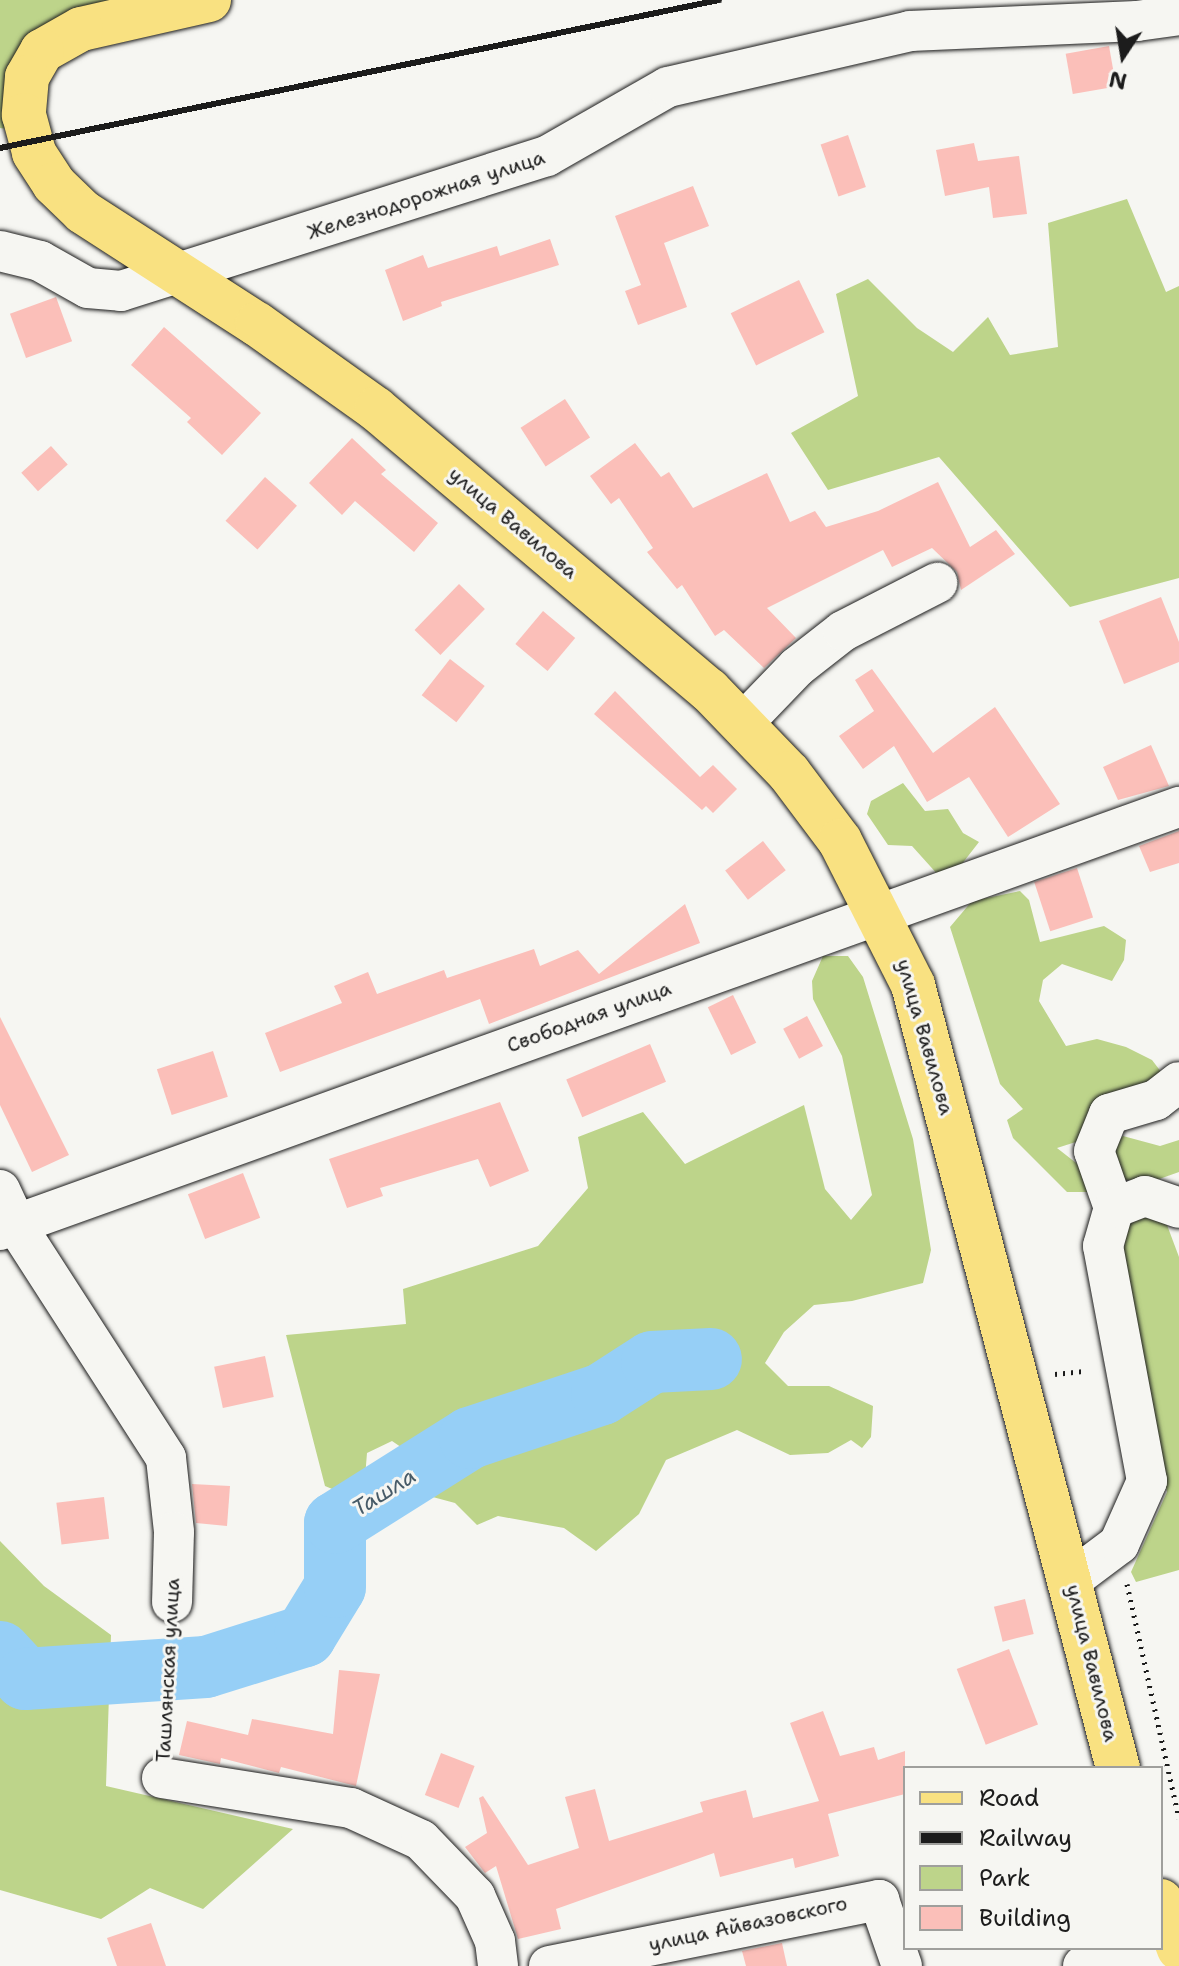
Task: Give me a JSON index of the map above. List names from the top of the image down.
{
  "streets": {
    "main road": ["улица Вавилова"],
    "street": [
      "Железнодорожная улица",
      "Свободная улица",
      "Ташлянская улица",
      "улица Айвазовского"
    ]
  },
  "crossings": [
    ["Железнодорожная улица", "улица Вавилова"],
    ["улица Вавилова", "Свободная улица"],
    ["Свободная улица", "Ташлянская улица"]
  ],
  "water": ["Ташла"],
  "legend": [
    "Road",
    "Railway",
    "Park",
    "Building"
  ],
  "north": "bottom"
}
